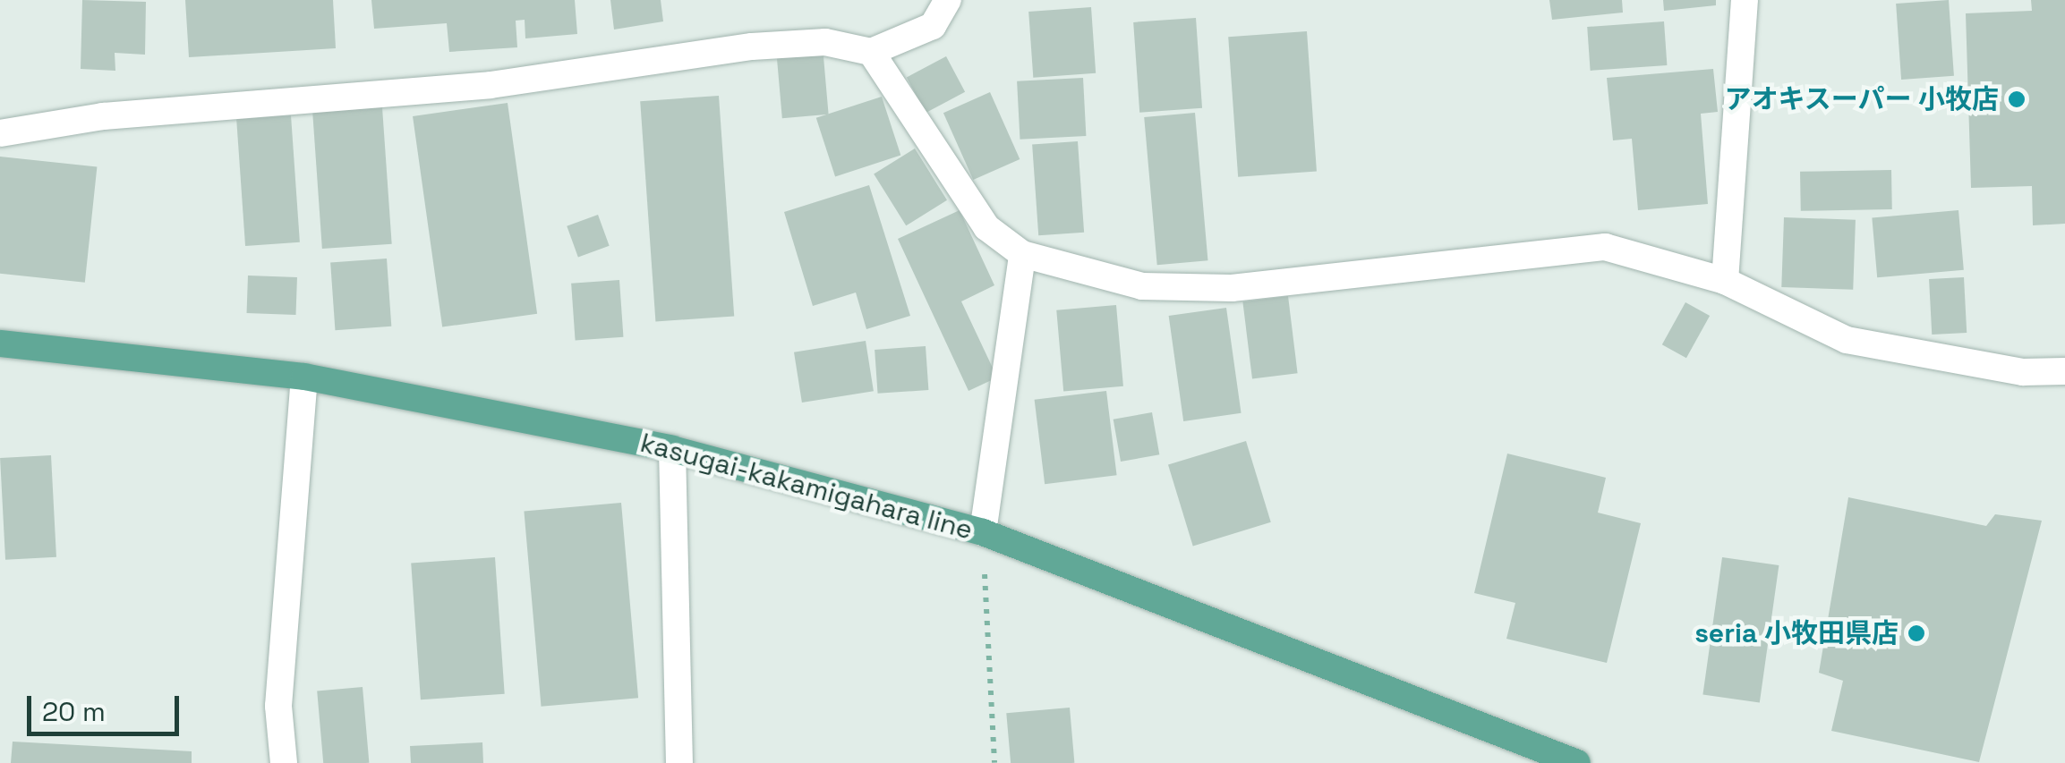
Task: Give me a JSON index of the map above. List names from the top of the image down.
{
  "streets": {
    "main road": ["kasugai-kakamigahara line"]
  },
  "places": ["アオキスーパー 小牧店", "seria 小牧田県店"],
  "scale_bar": "20 m"
}
